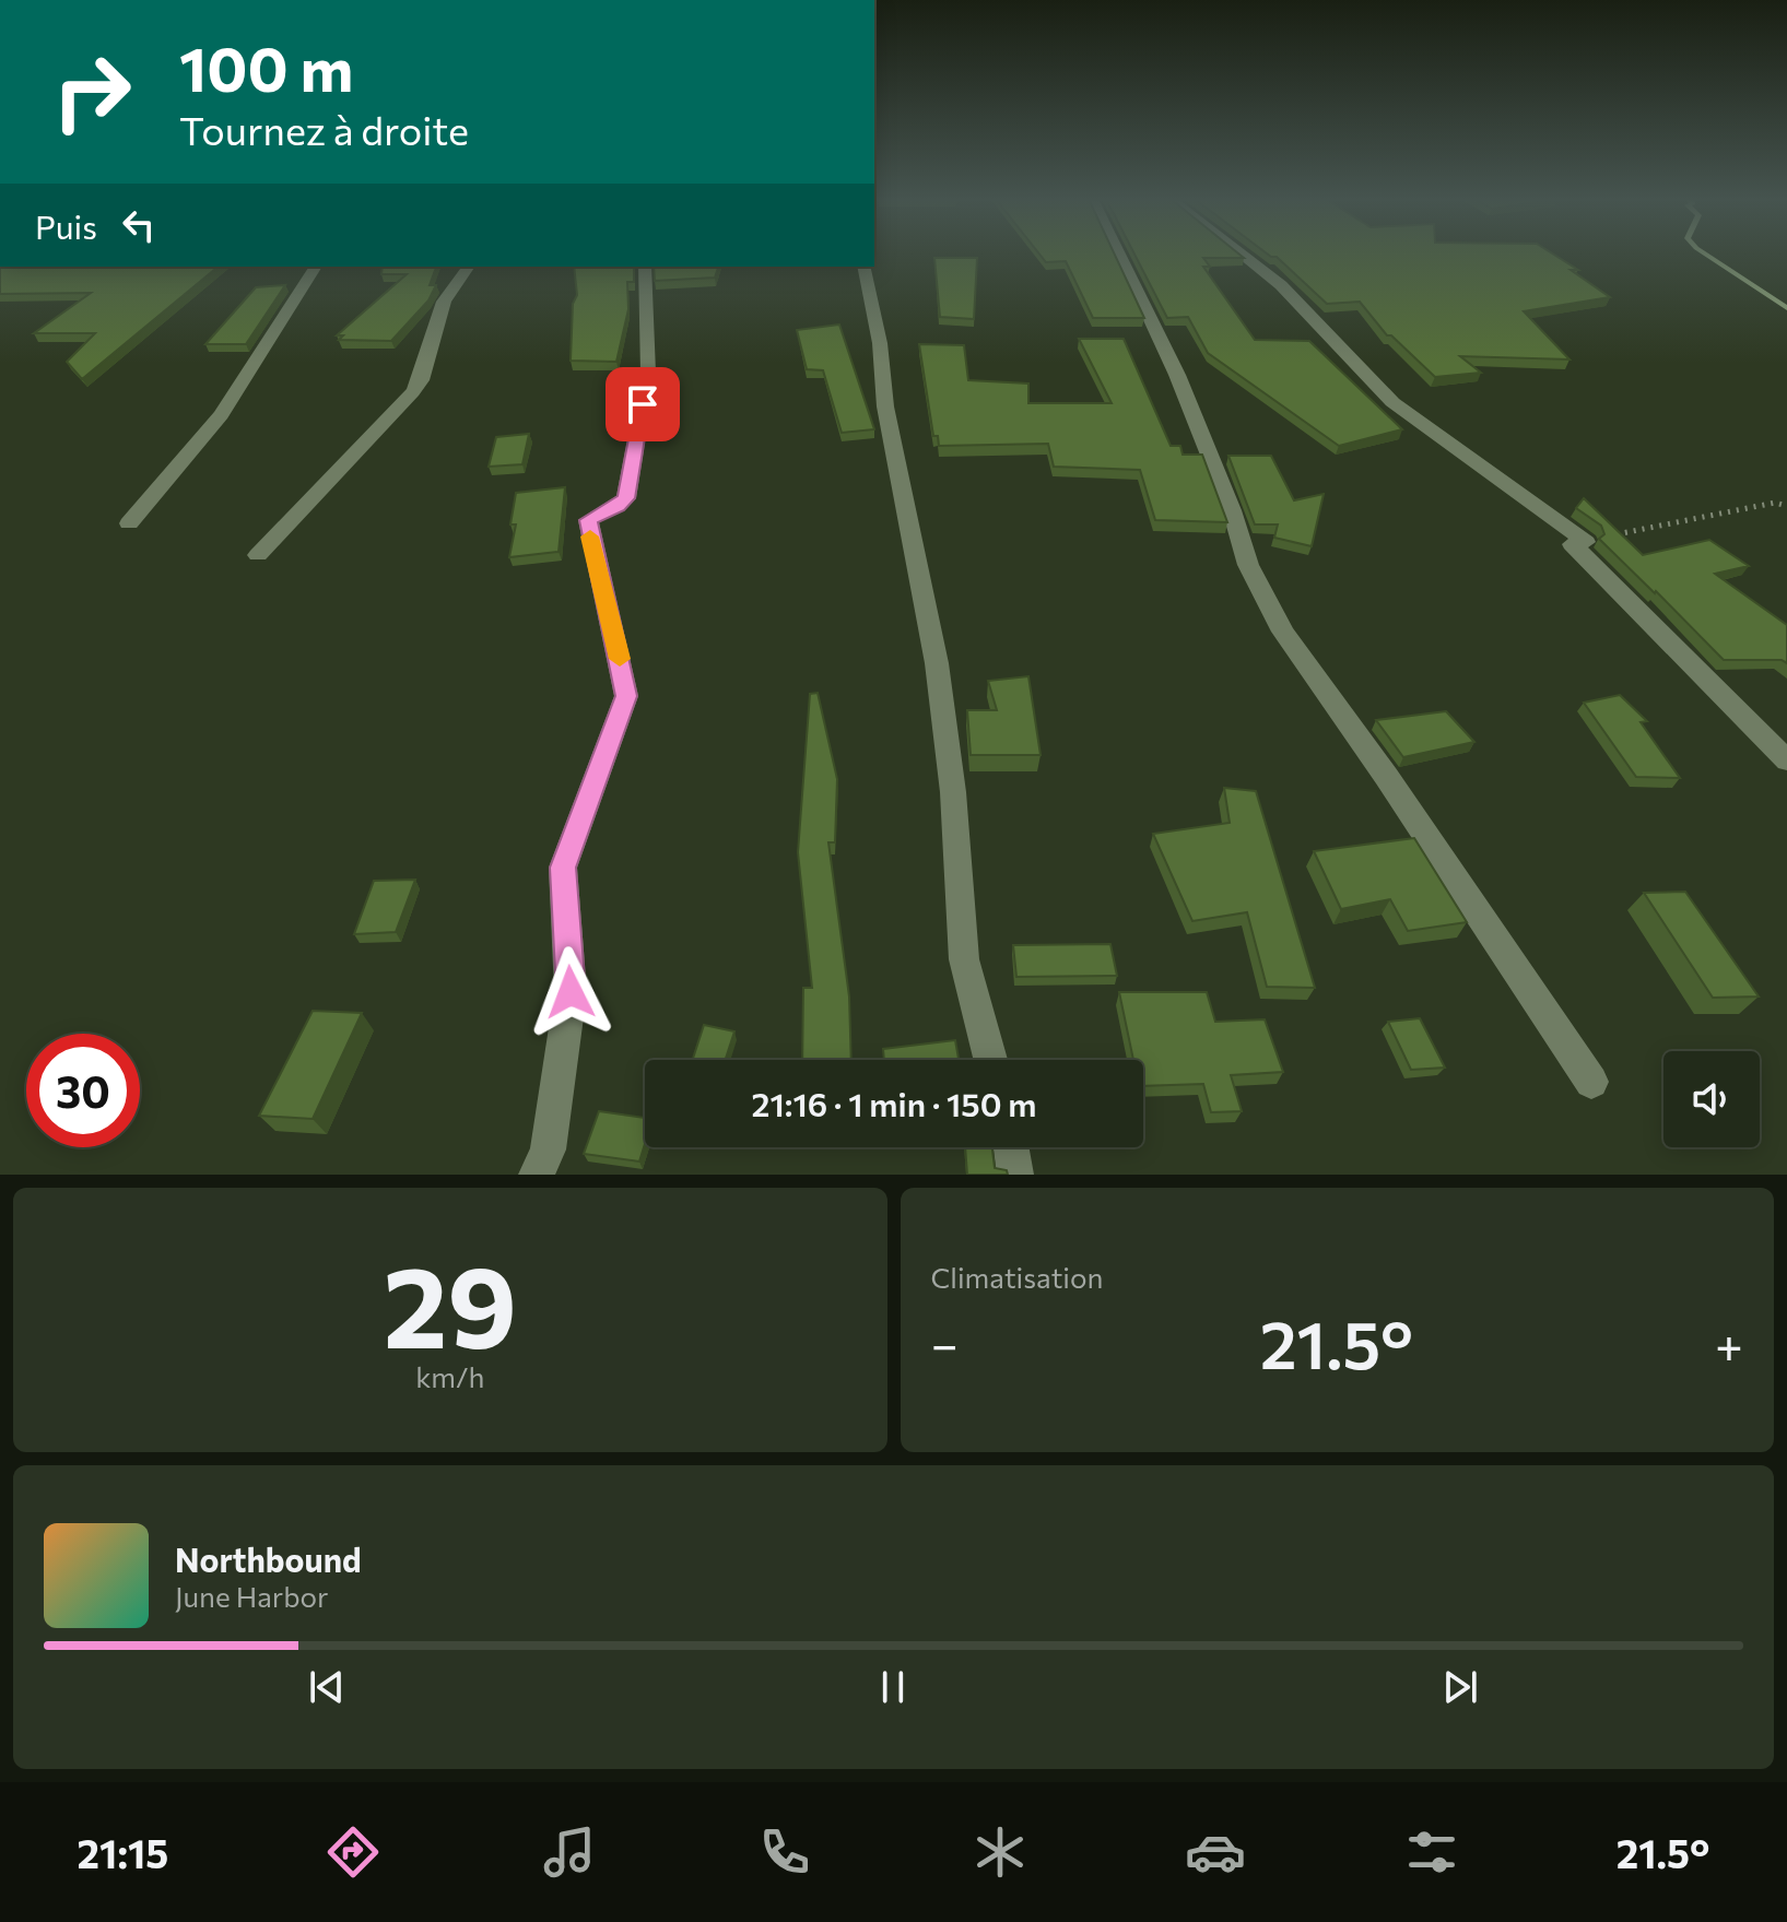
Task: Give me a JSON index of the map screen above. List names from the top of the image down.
{
  "page": {
    "turn": ["100 m", "Tournez à droite"],
    "then": "Puis",
    "limit": "30",
    "trip": "21:16 · 1 min · 150 m",
    "tile": [
      ["29", "km/h"],
      "Climatisation"
    ],
    "heat": ["−", "21.5°", "+"],
    "song": ["Northbound", "June Harbor"],
    "tabs": ["21:15", "21.5°"]
  }
}
